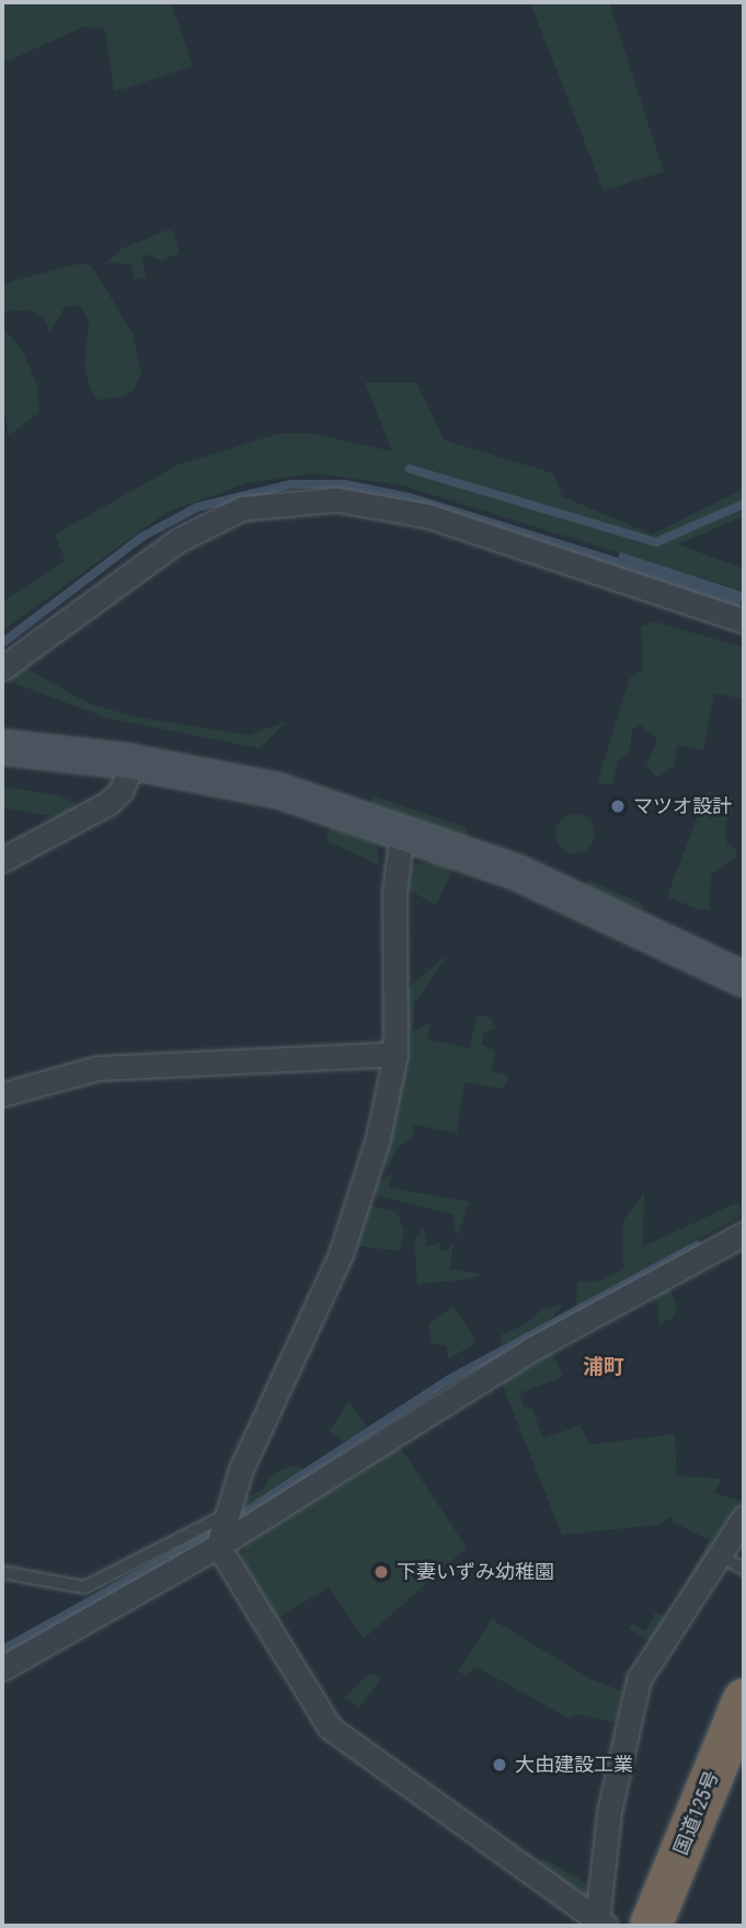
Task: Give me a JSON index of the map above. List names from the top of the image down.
{
  "streets": {
    "highway": ["国道125号"]
  },
  "districts": ["浦町"],
  "places": ["マツオ設計", "下妻いずみ幼稚園", "大由建設工業"]
}
